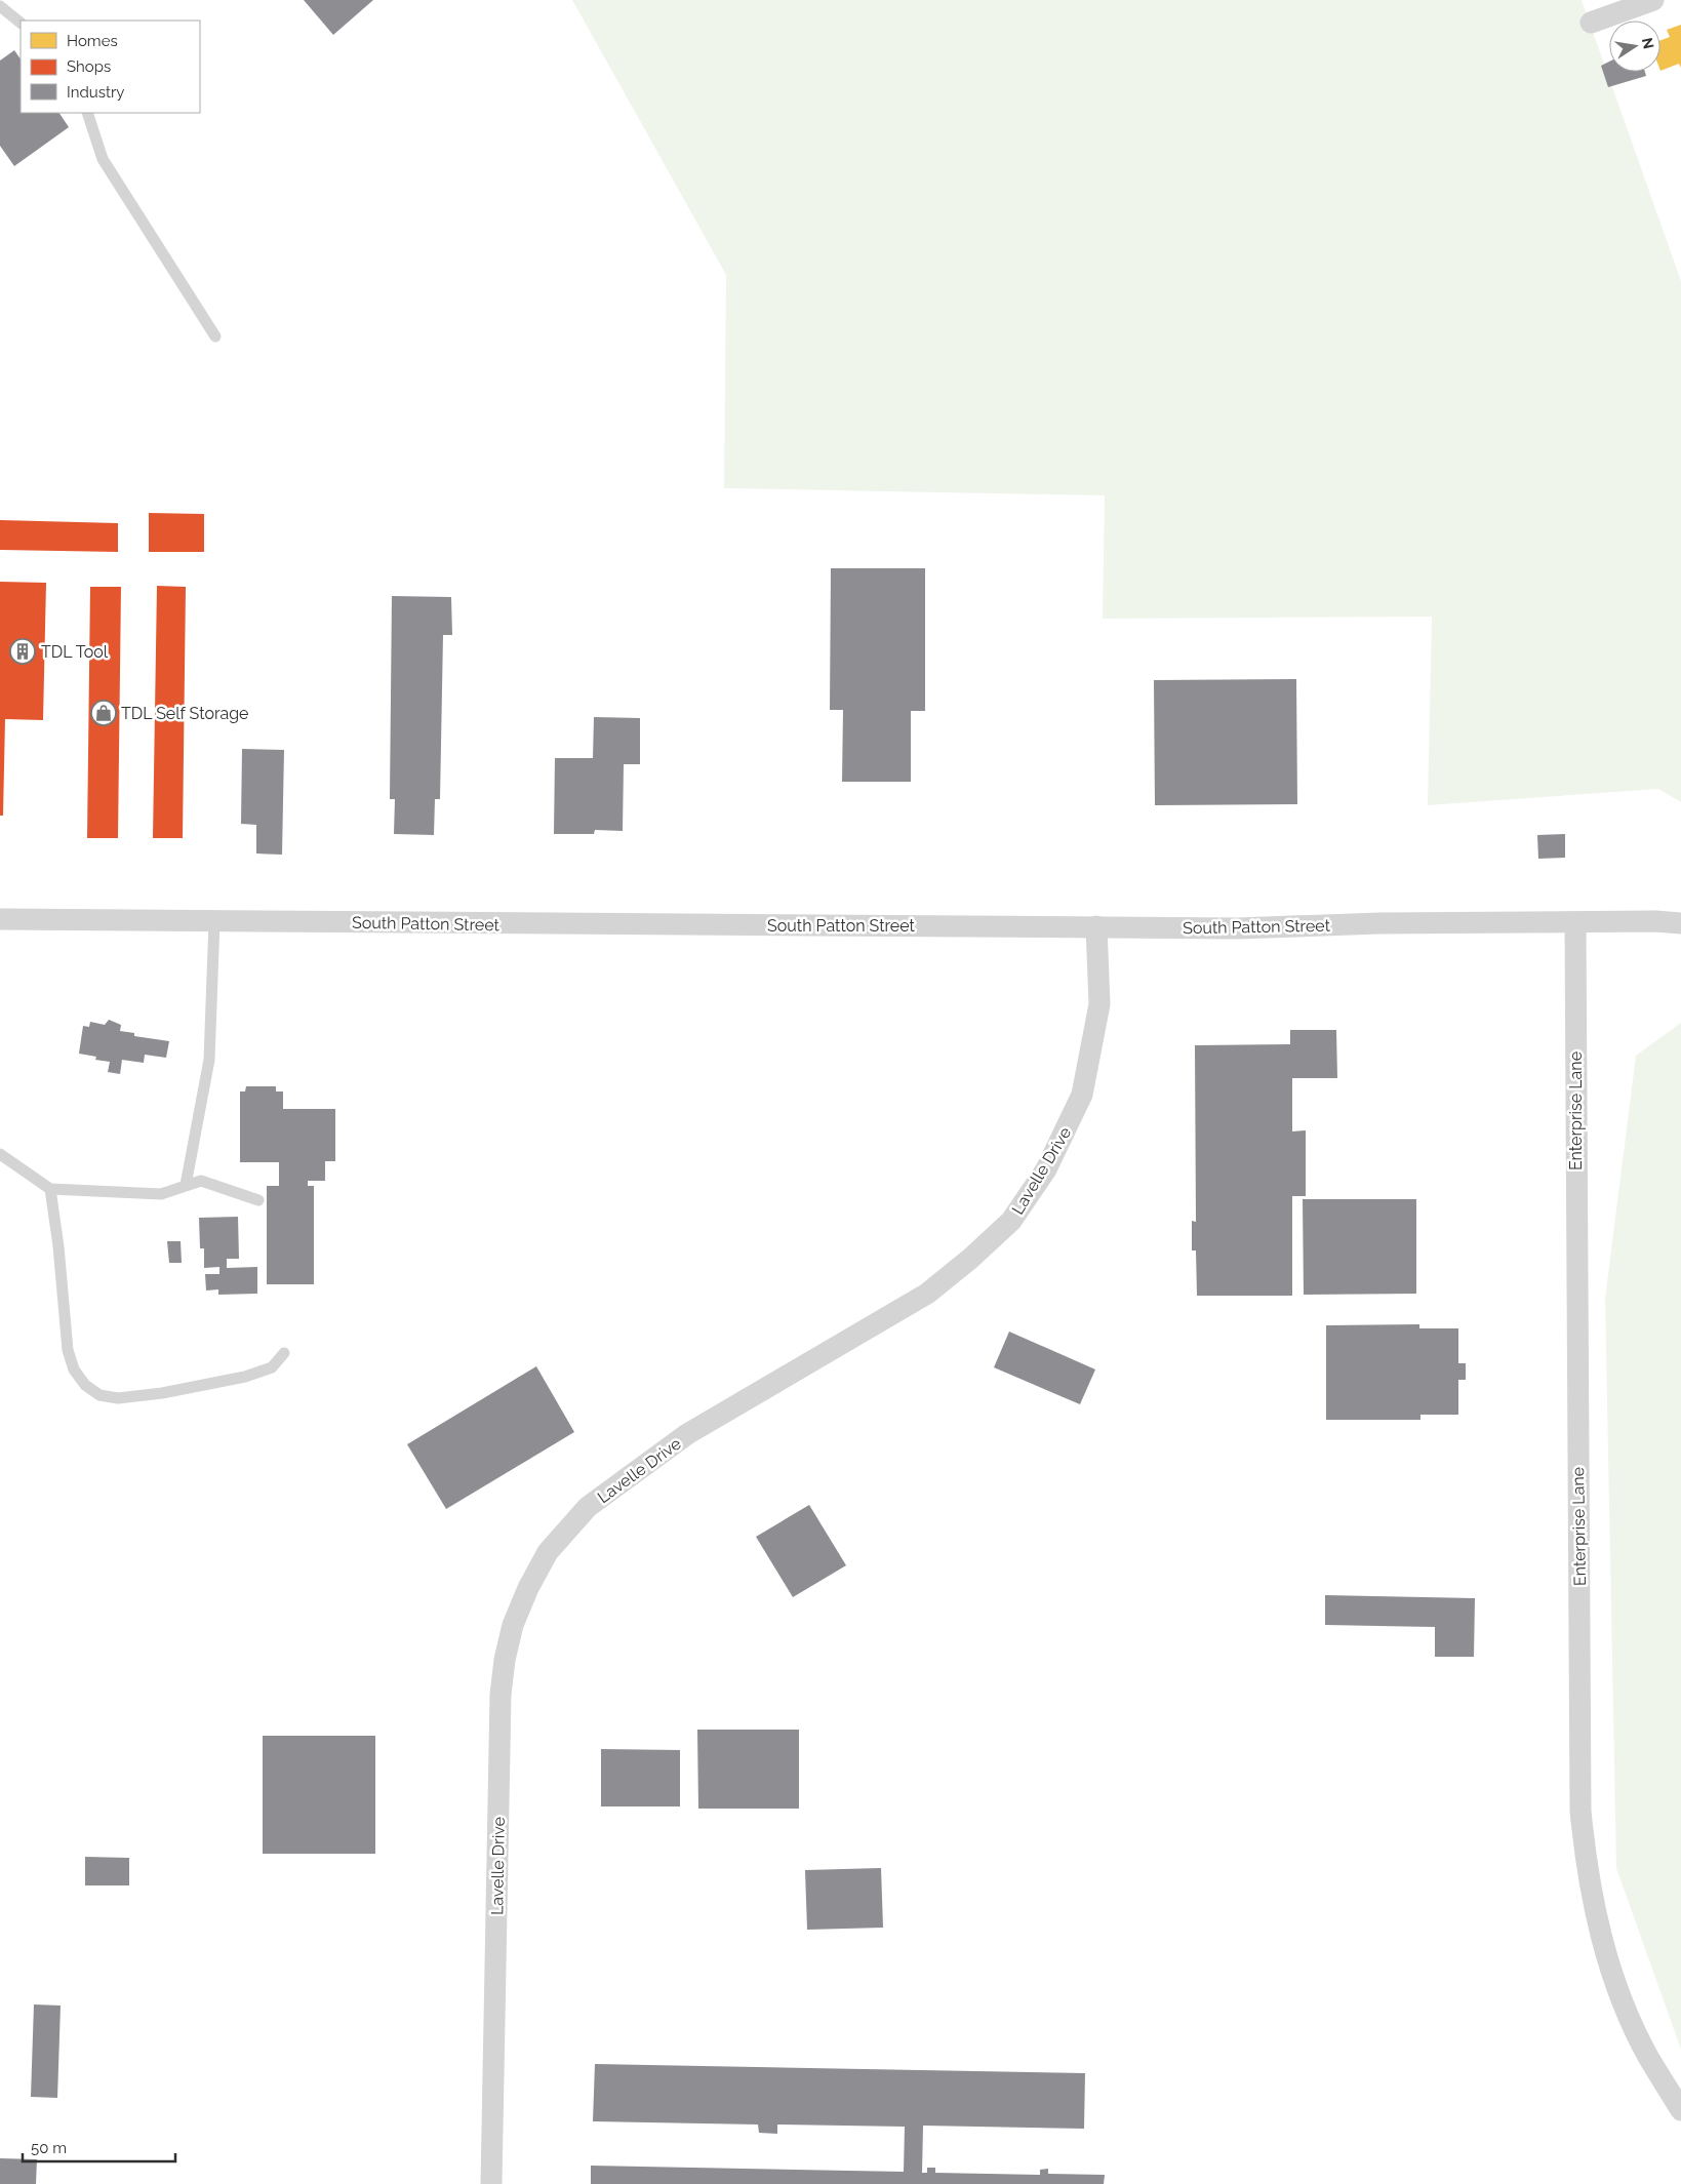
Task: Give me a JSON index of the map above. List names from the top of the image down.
{
  "streets": {
    "street": ["South Patton Street", "Enterprise Lane", "Lavelle Drive"]
  },
  "crossings": [
    ["South Patton Street", "Enterprise Lane"],
    ["South Patton Street", "Lavelle Drive"]
  ],
  "places": {
    "building": ["TDL Tool"],
    "shop": ["TDL Self Storage"]
  },
  "legend": ["Homes", "Shops", "Industry"],
  "scale_bar": "50 m",
  "north": "right"
}
